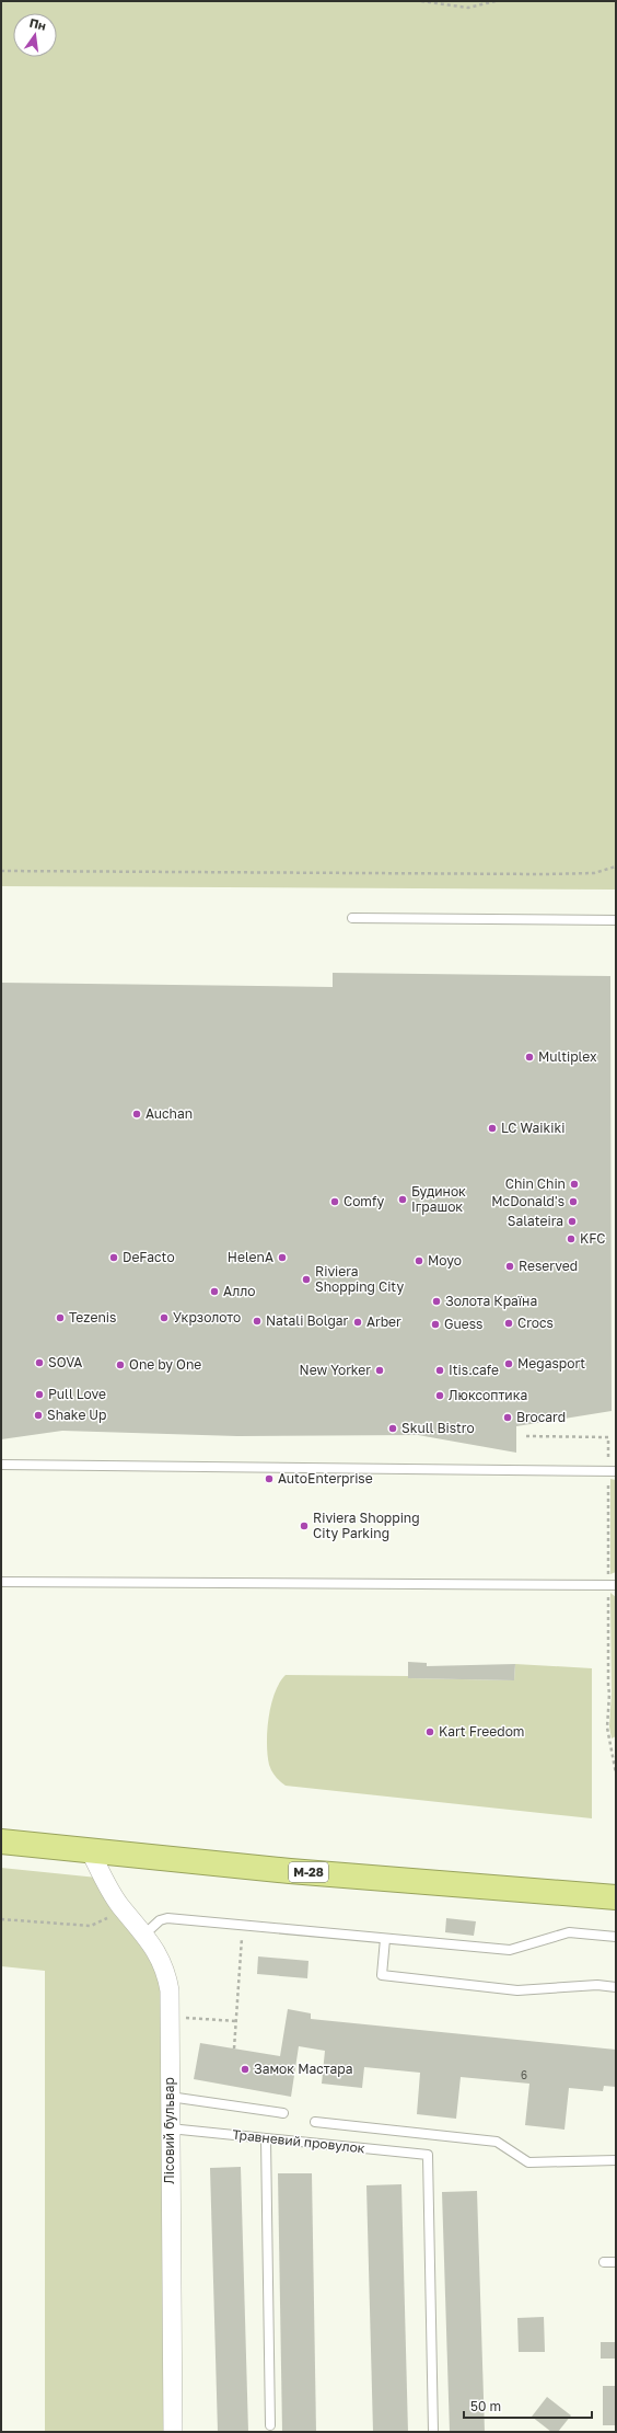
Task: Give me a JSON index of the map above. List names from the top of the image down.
{
  "streets": {
    "highway": ["М-28"],
    "street": ["Лісовий бульвар"],
    "lane": ["Травневий провулок"]
  },
  "crossings": [
    ["М-28", "Лісовий бульвар"],
    ["Лісовий бульвар", "Травневий провулок"]
  ],
  "places": [
    "Multiplex",
    "Auchan",
    "LC Waikiki",
    "Chin Chin",
    "Будинок Іграшок",
    "Comfy",
    "McDonald's",
    "Salateira",
    "KFC",
    "DeFacto",
    "HelenA",
    "Moyo",
    "Reserved",
    "Riviera Shopping City",
    "Алло",
    "Золота Країна",
    "Tezenis",
    "Укрзолото",
    "Natali Bolgar",
    "Arber",
    "Crocs",
    "Guess",
    "SOVA",
    "Megasport",
    "One by One",
    "New Yorker",
    "Itis.cafe",
    "Pull Love",
    "Люксоптика",
    "Shake Up",
    "Brocard",
    "Skull Bistro",
    "AutoEnterprise",
    "Riviera Shopping City Parking",
    "Kart Freedom",
    "Замок Мастара"
  ],
  "house_numbers": ["6"],
  "scale_bar": "50 m",
  "north": "top"
}
